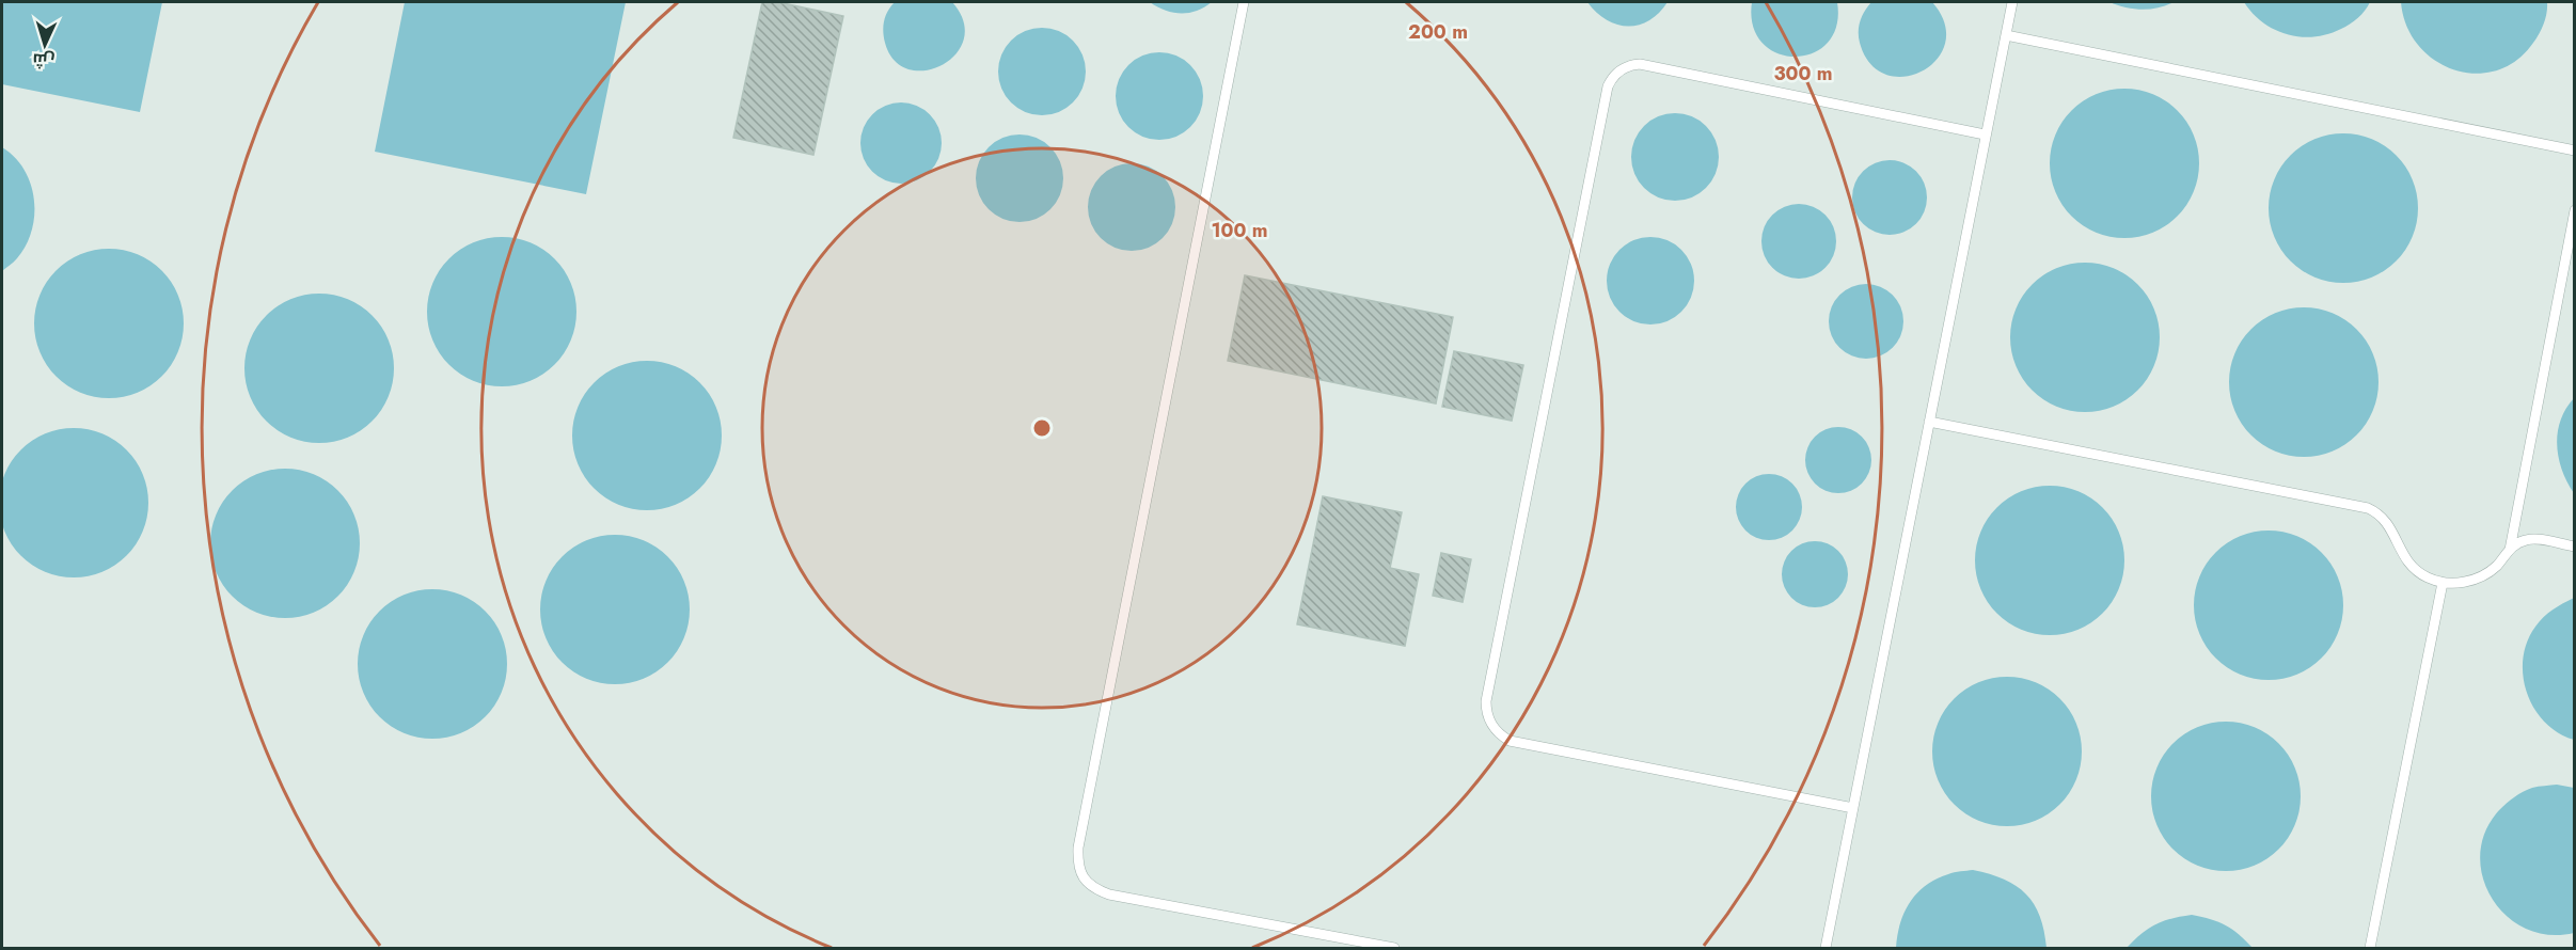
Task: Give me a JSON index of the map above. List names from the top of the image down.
{
  "north": "bottom",
  "rings": ["200 m", "300 m", "100 m"]
}
